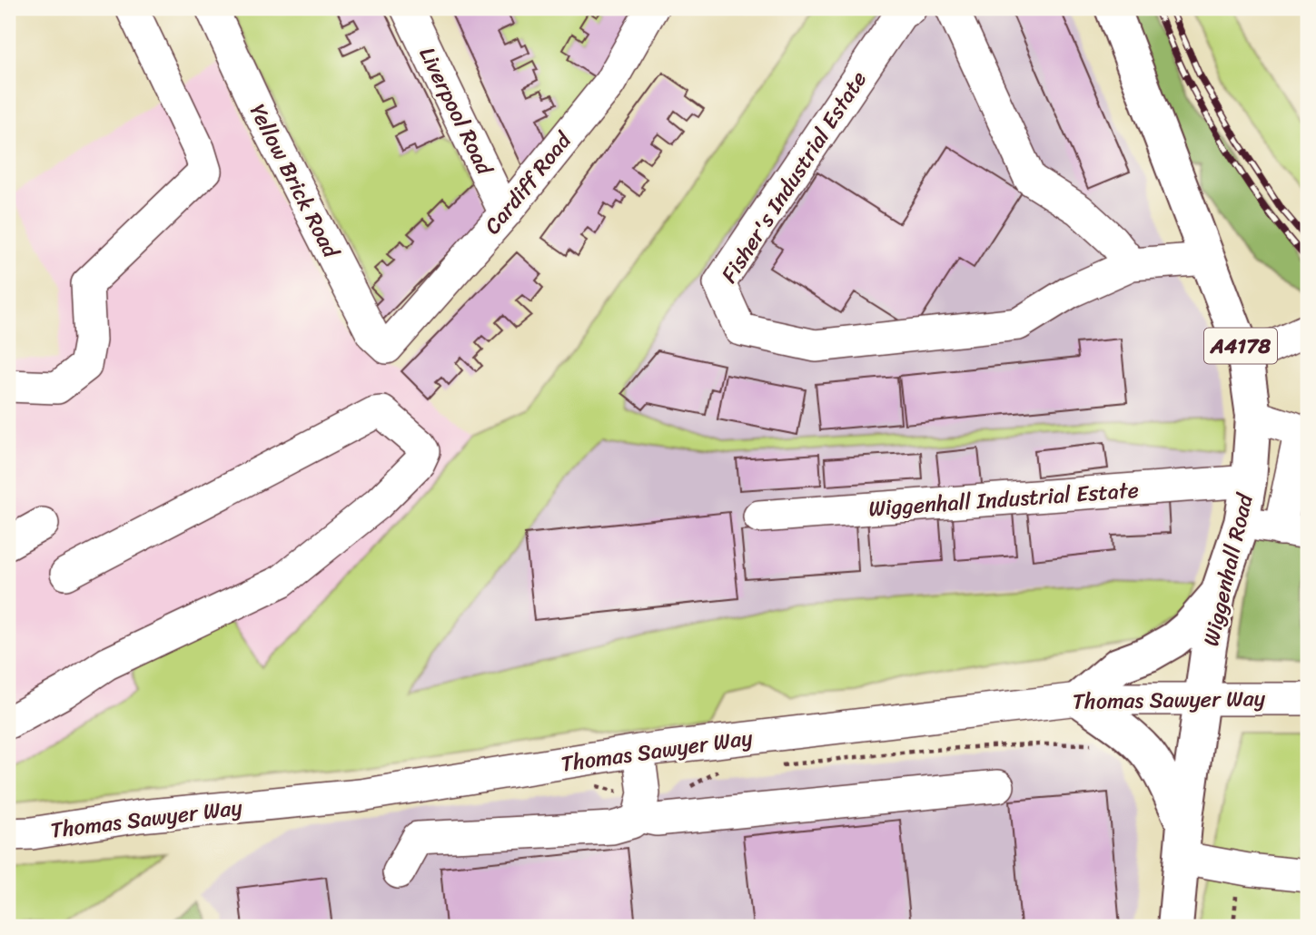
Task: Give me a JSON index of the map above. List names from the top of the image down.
{
  "streets": {
    "main road": ["A4178", "Wiggenhall Road"],
    "street": [
      "Liverpool Road",
      "Fisher's Industrial Estate",
      "Yellow Brick Road",
      "Cardiff Road",
      "Wiggenhall Industrial Estate",
      "Thomas Sawyer Way"
    ]
  },
  "crossings": [
    ["Liverpool Road", "Cardiff Road"],
    ["Fisher's Industrial Estate", "Wiggenhall Road"],
    ["Yellow Brick Road", "Cardiff Road"],
    ["Wiggenhall Industrial Estate", "Wiggenhall Road"],
    ["Wiggenhall Road", "Thomas Sawyer Way"]
  ]
}
